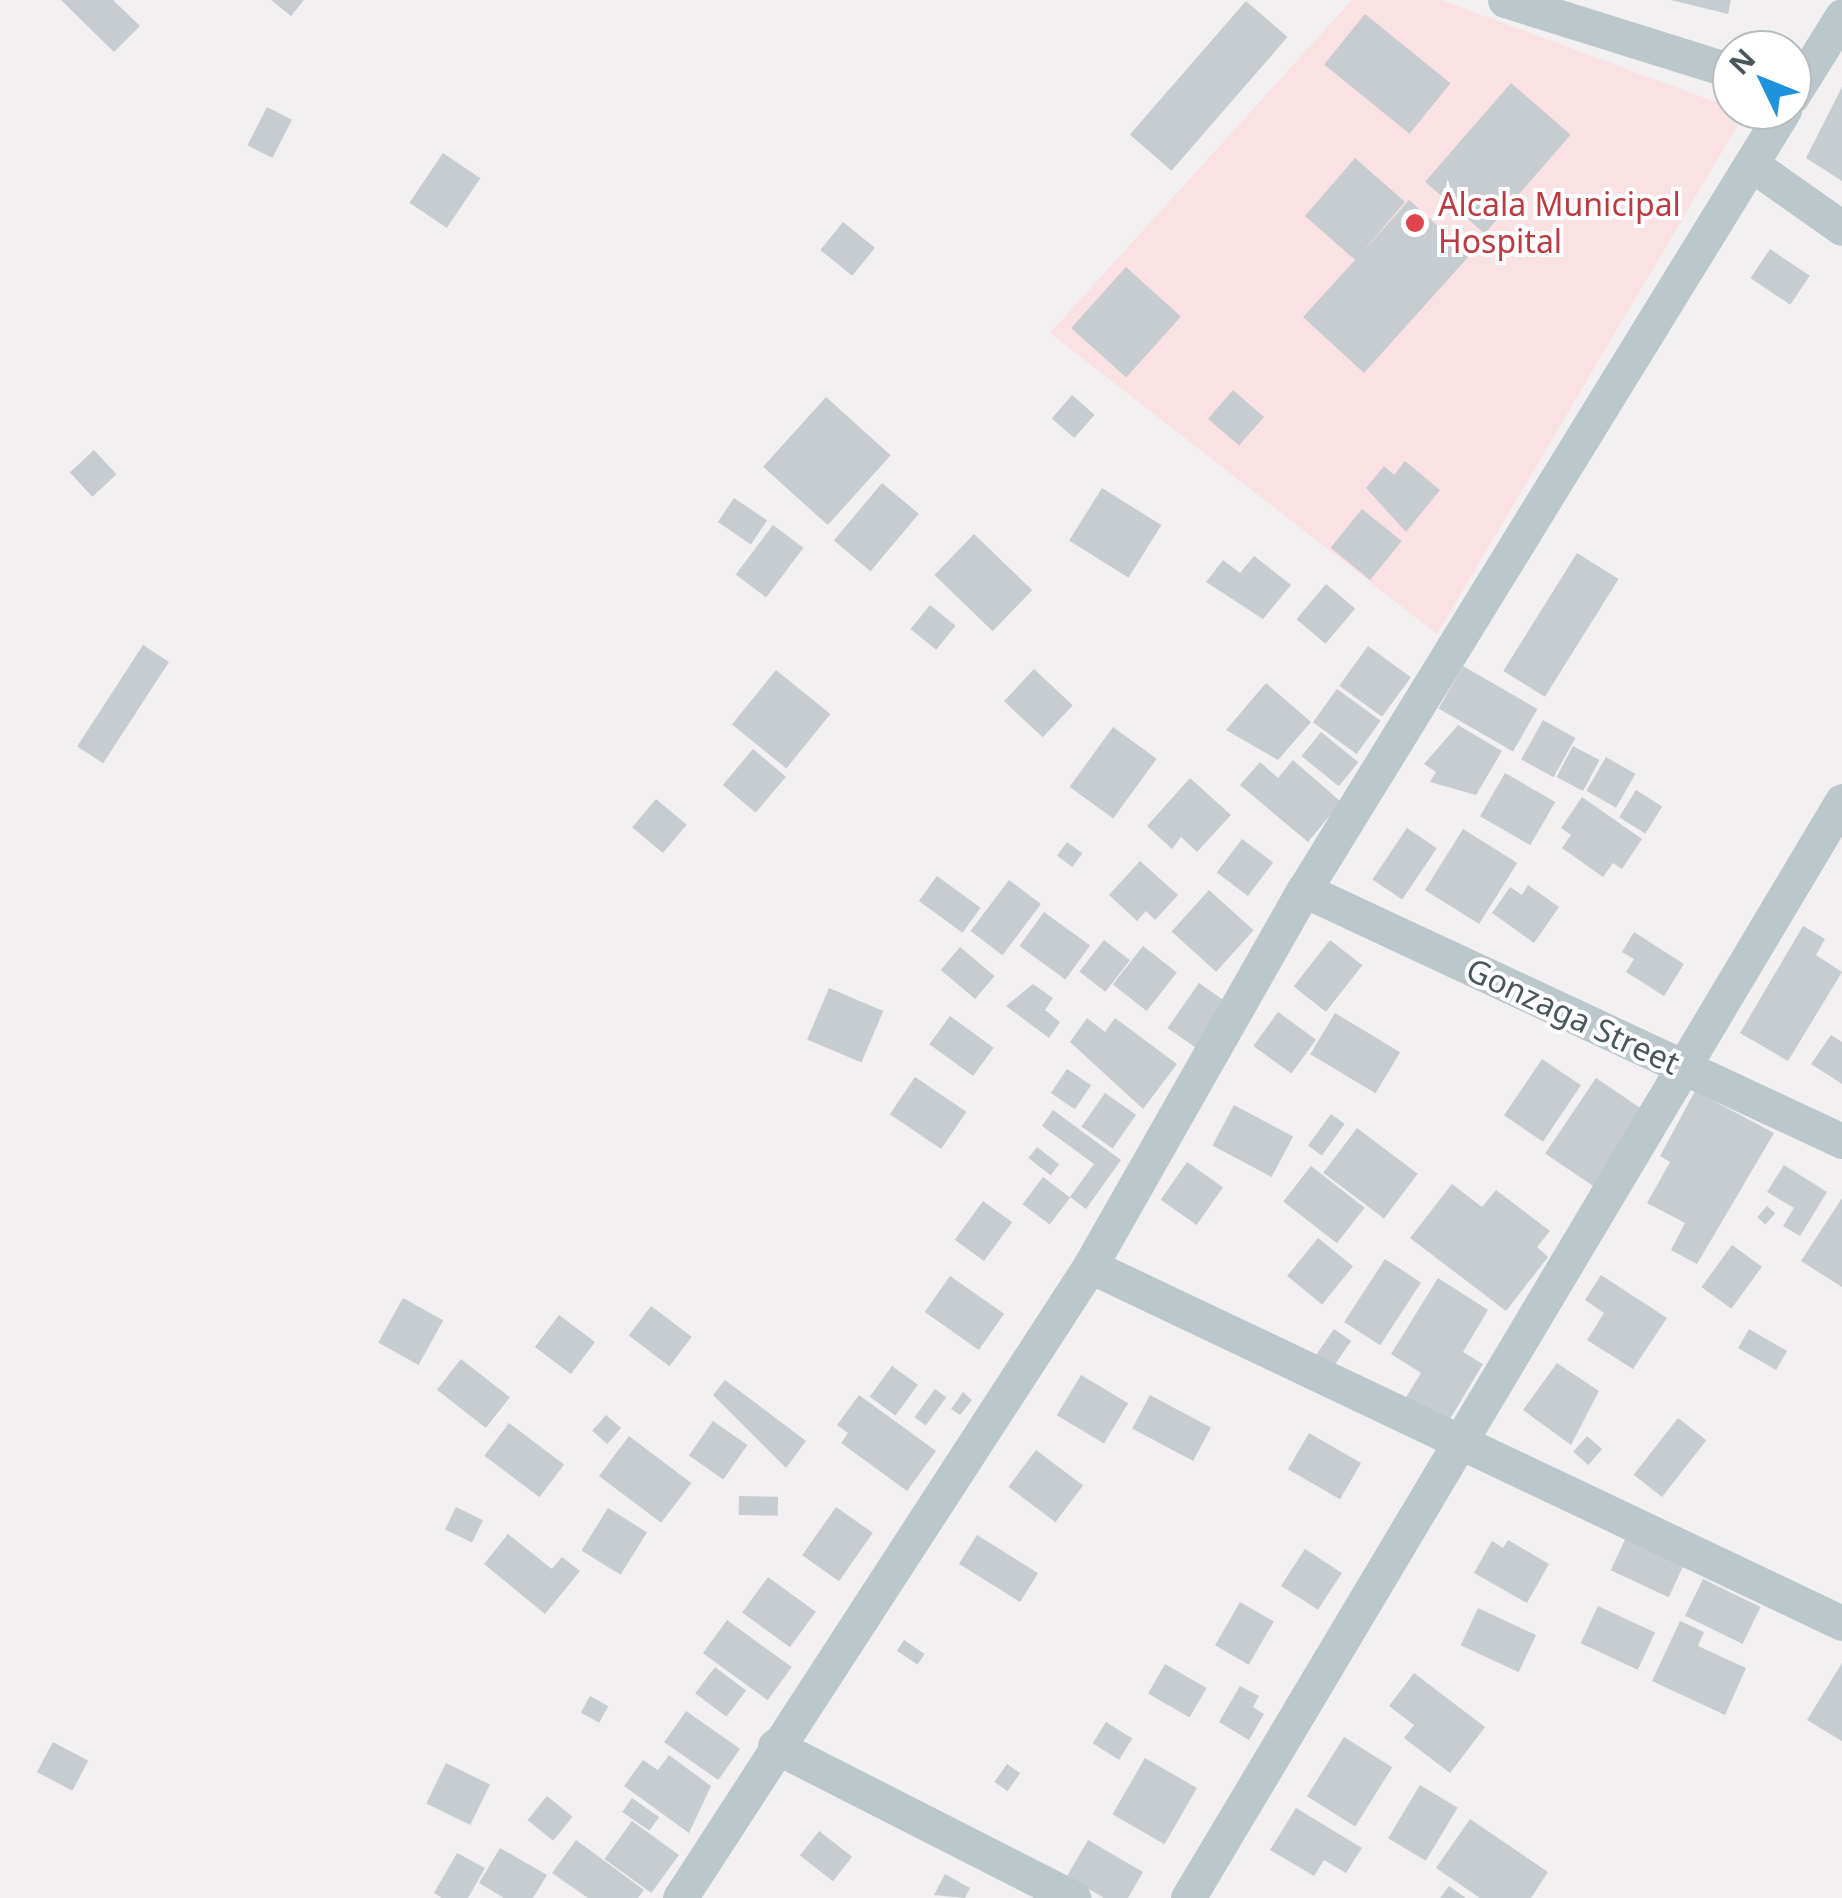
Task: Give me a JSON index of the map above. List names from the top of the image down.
{
  "streets": {
    "street": ["Gonzaga Street"]
  },
  "places": ["Alcala Municipal Hospital"],
  "north": "top left"
}
